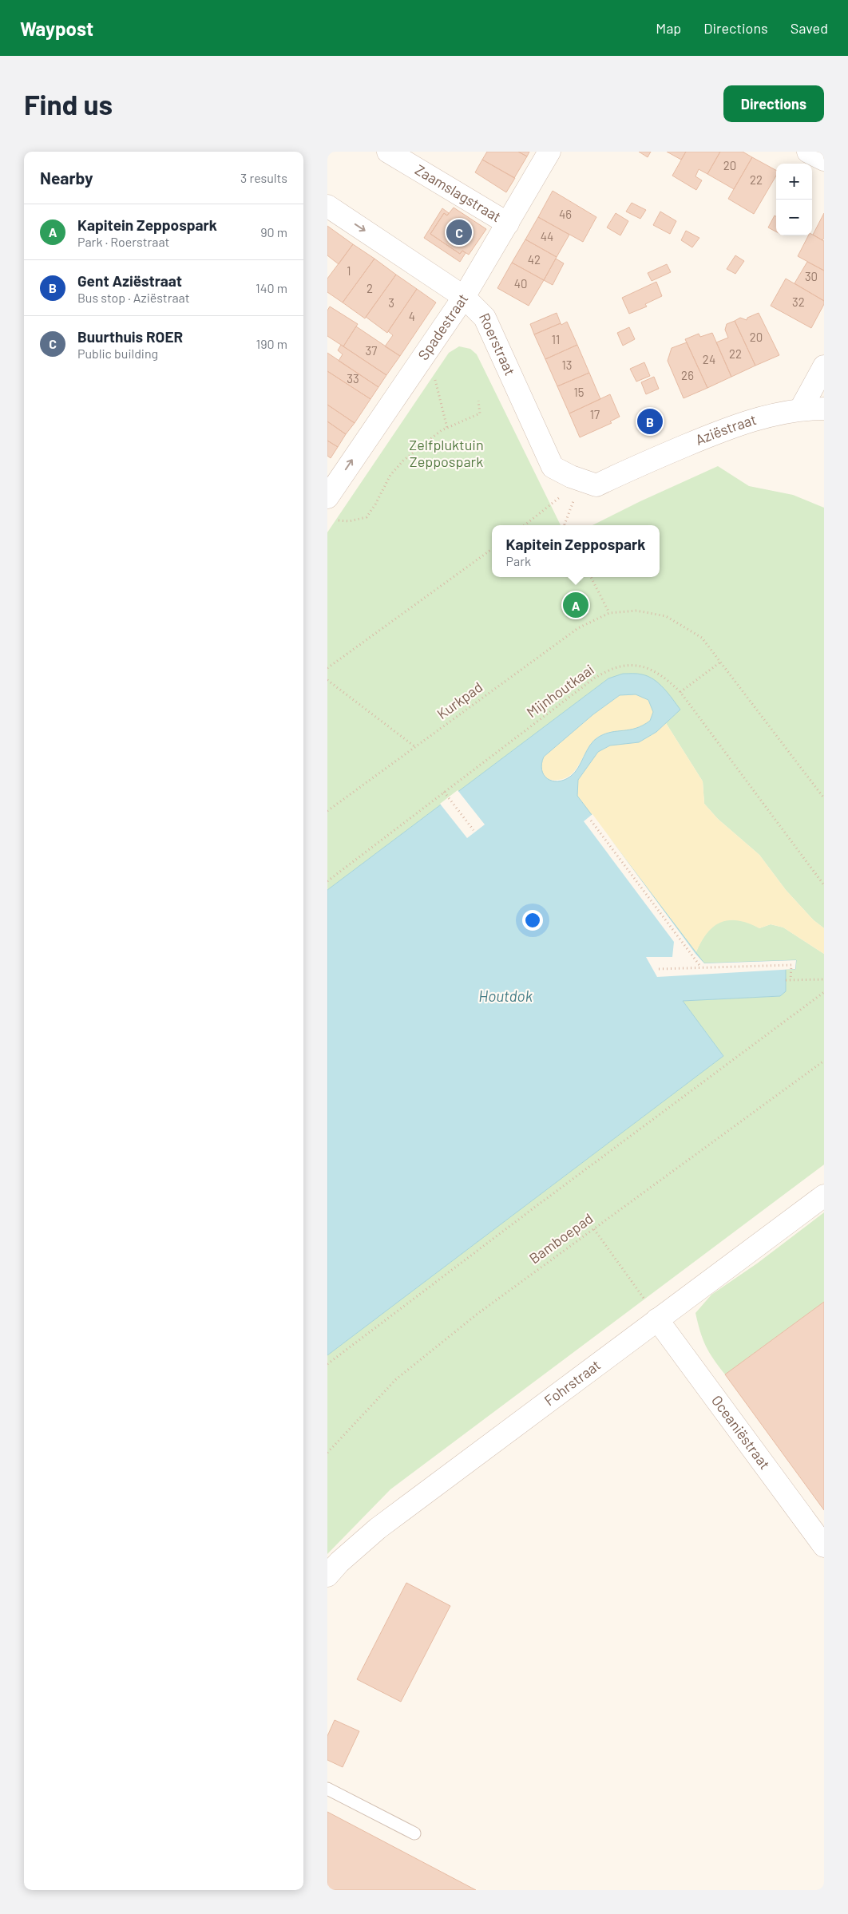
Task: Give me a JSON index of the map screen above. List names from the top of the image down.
{
  "streets": {
    "street": [
      "Zaamslagstraat",
      "Spadestraat",
      "Roerstraat",
      "Aziëstraat",
      "Fohrstraat",
      "Oceaniëstraat"
    ],
    "path": ["Mijnhoutkaai", "Kurkpad", "Bamboepad"]
  },
  "crossings": [
    ["Zaamslagstraat", "Spadestraat"],
    ["Spadestraat", "Roerstraat"],
    ["Roerstraat", "Aziëstraat"],
    ["Fohrstraat", "Oceaniëstraat"]
  ],
  "one_way": ["Spadestraat", "Roerstraat"],
  "water": ["Houtdok"],
  "parks": ["Zelfpluktuin Zeppospark"],
  "house_numbers": [
    "20",
    "22",
    "46",
    "44",
    "42",
    "1",
    "30",
    "40",
    "2",
    "32",
    "3",
    "4",
    "20",
    "11",
    "37",
    "22",
    "24",
    "13",
    "26",
    "33",
    "15",
    "17"
  ],
  "page": {
    "header": "Waypost",
    "nav": ["Map", "Directions", "Saved"],
    "buttons": "Directions",
    "title": "Find us",
    "heading": ["Nearby", "3 results"],
    "map_buttons": ["+", "−"],
    "list": [
      {
        "mark": "A",
        "name": "Kapitein Zeppospark",
        "note": "Park · Roerstraat",
        "value": "90 m"
      },
      {
        "mark": "B",
        "name": "Gent Aziëstraat",
        "note": "Bus stop · Aziëstraat",
        "value": "140 m"
      },
      {
        "mark": "C",
        "name": "Buurthuis ROER",
        "note": "Public building",
        "value": "190 m"
      }
    ],
    "pins": ["C", "B", "A"],
    "popup": ["Kapitein Zeppospark", "Park"]
  }
}
